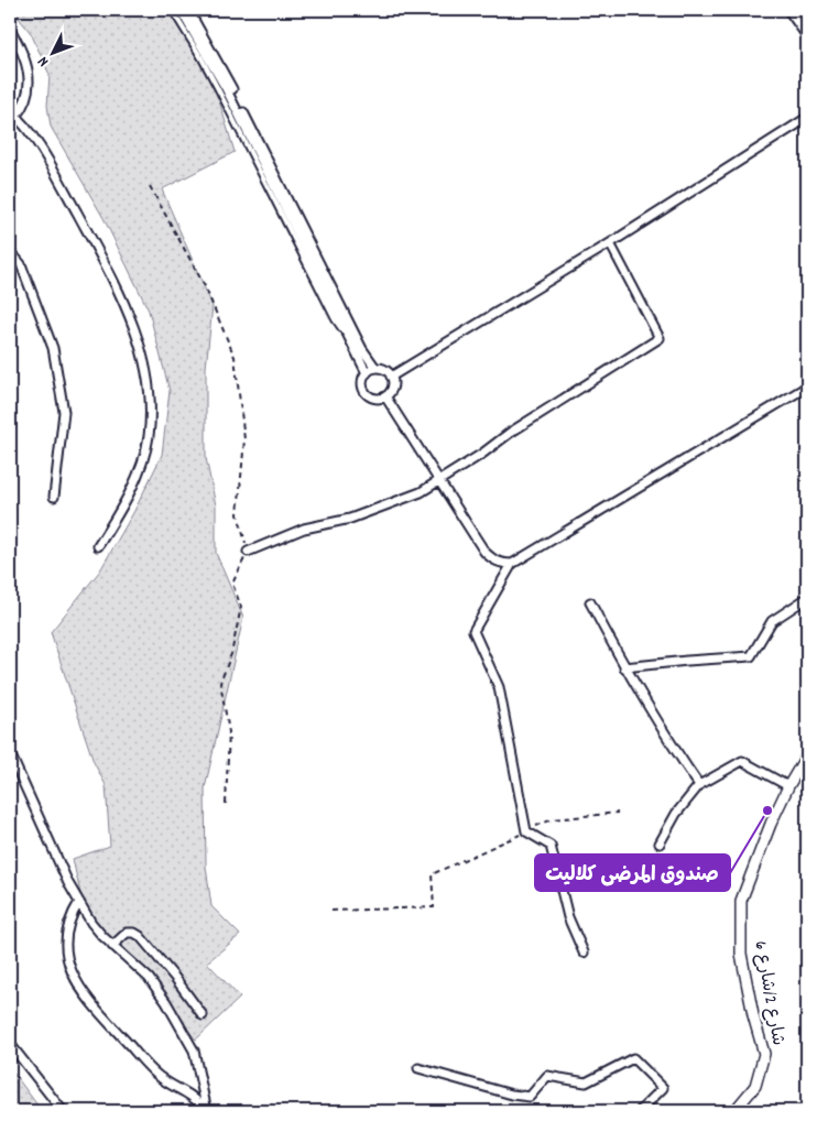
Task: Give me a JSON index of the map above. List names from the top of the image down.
{
  "streets": {
    "street": ["شارع 2/شارع 6"]
  },
  "places": ["صندوق المرضى كلاليت"],
  "north": "bottom left"
}
